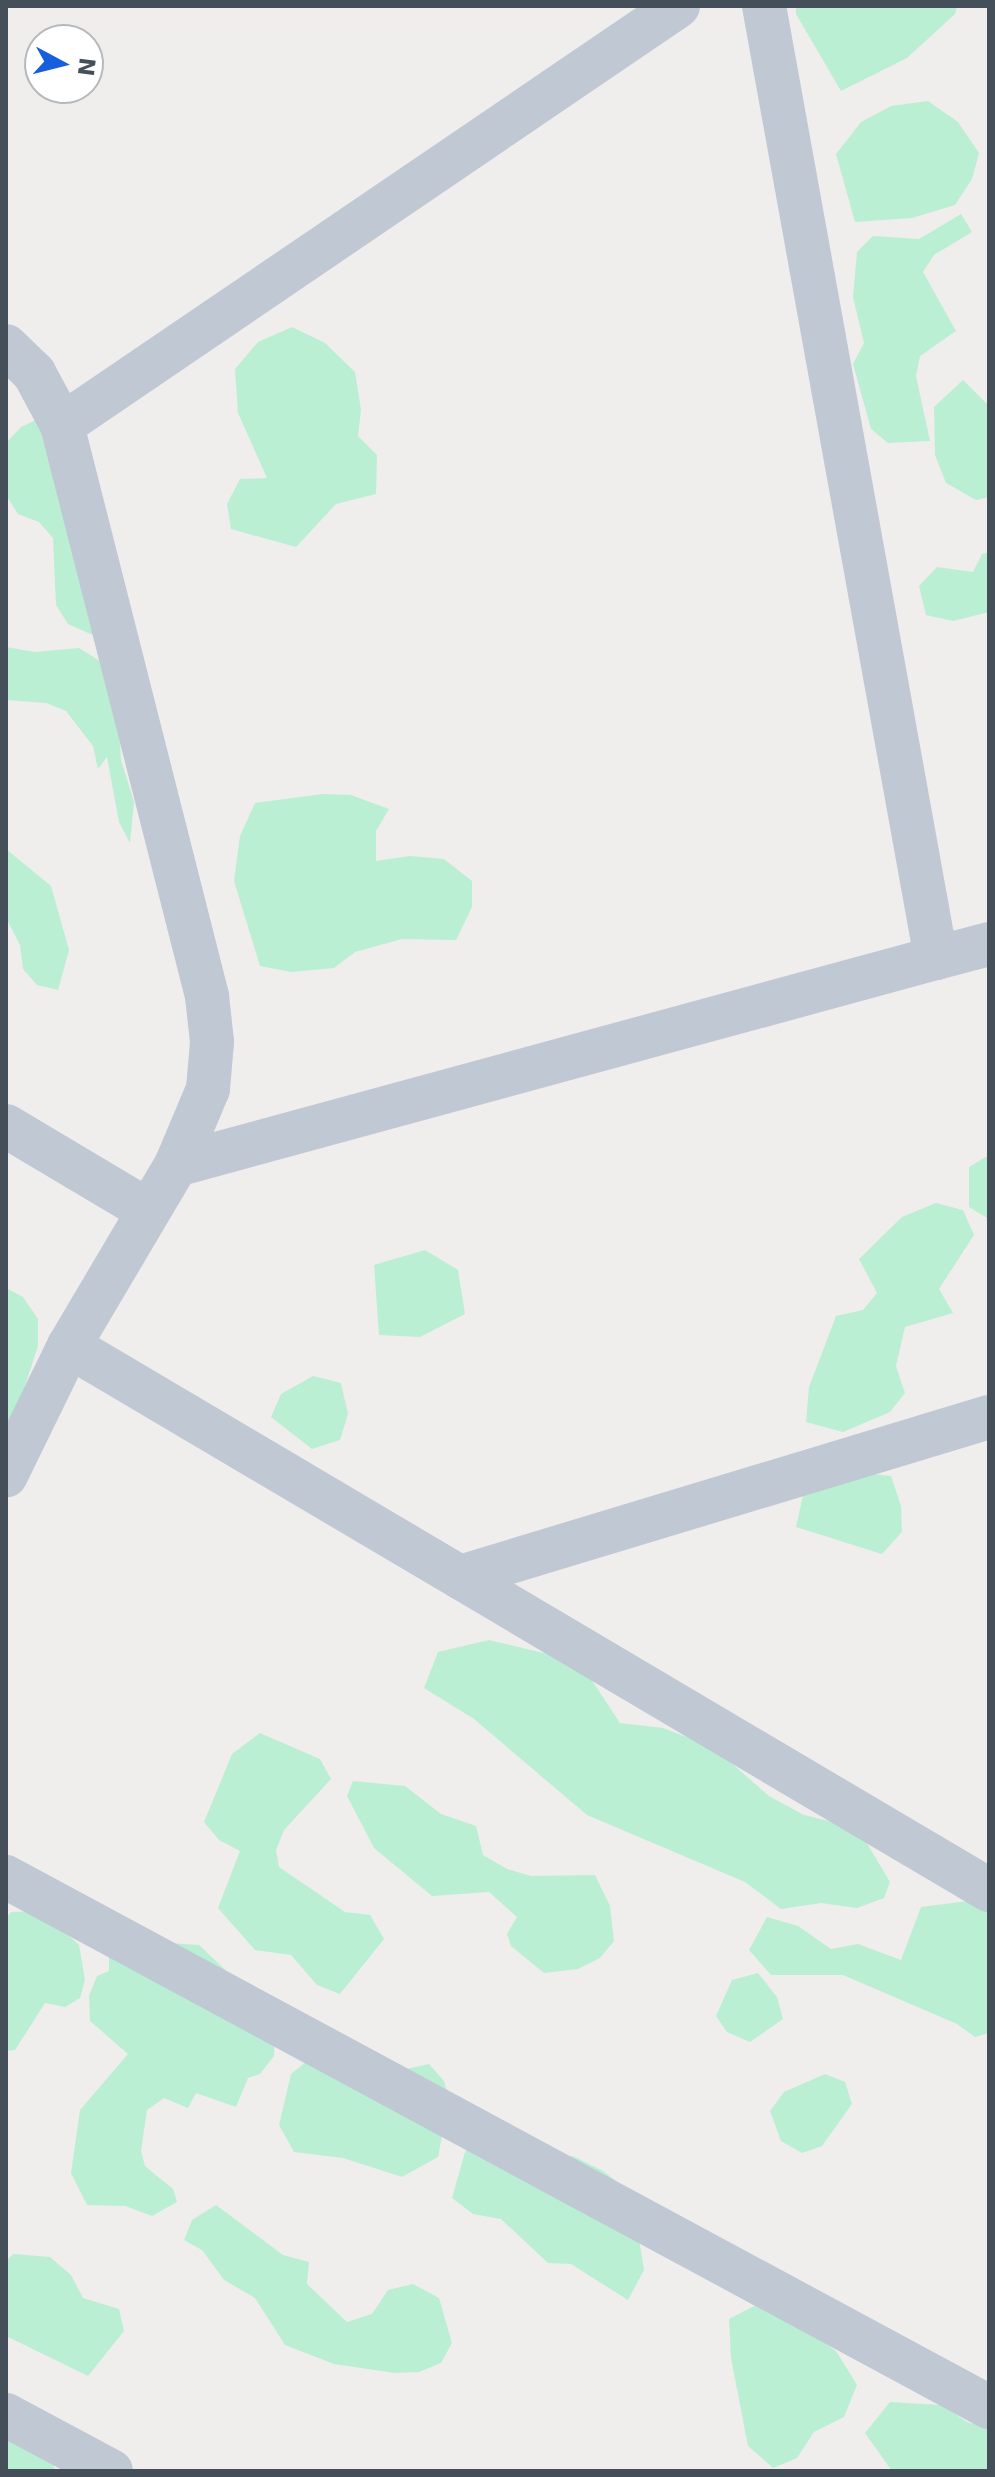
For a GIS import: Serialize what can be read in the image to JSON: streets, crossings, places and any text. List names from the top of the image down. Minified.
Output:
{"north":"right"}
